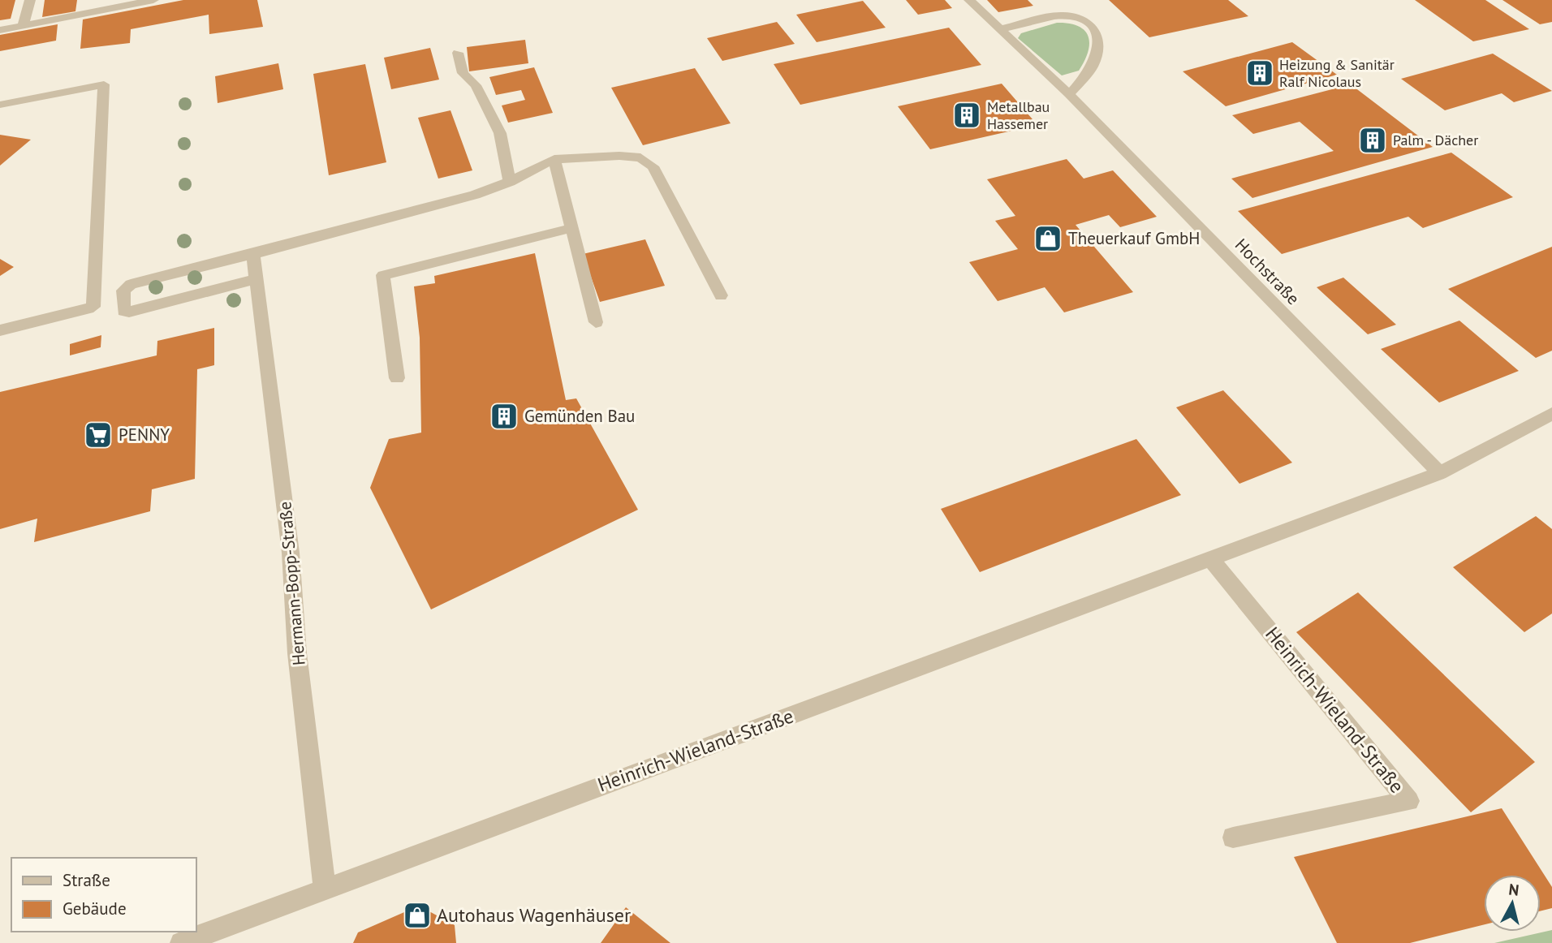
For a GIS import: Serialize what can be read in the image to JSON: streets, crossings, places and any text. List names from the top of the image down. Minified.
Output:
{"streets":{"street":["Hochstraße","Hermann-Bopp-Straße","Heinrich-Wieland-Straße"]},"crossings":[["Hochstraße","Heinrich-Wieland-Straße"],["Hermann-Bopp-Straße","Heinrich-Wieland-Straße"]],"places":{"building":["Heizung & Sanitär Ralf Nicolaus","Metallbau Hassemer","Palm - Dächer","Gemünden Bau"],"shop":["Theuerkauf GmbH","Autohaus Wagenhäuser"],"supermarket":["PENNY"]},"legend":["Straße","Gebäude"],"north":"top"}
